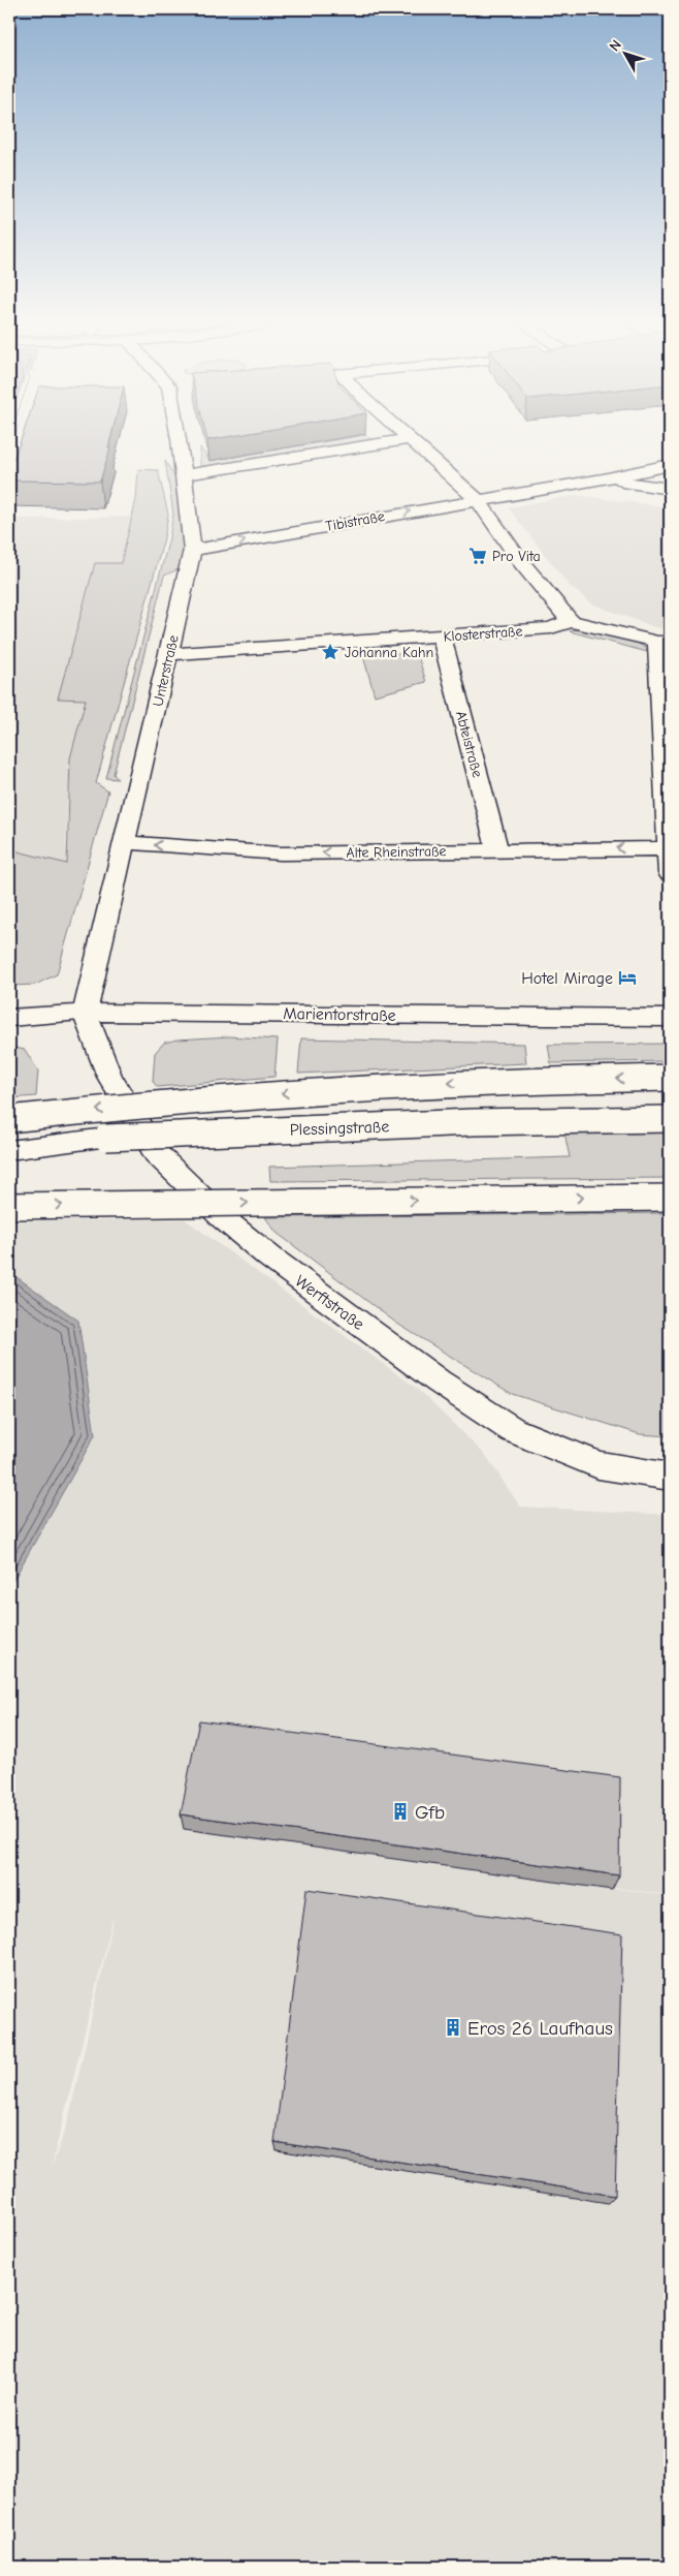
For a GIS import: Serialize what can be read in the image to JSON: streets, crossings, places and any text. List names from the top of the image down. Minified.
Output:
{"streets":{"main road":["Tibistraße","Klosterstraße","Unterstraße","Abteistraße","Alte Rheinstraße","Marientorstraße","Plessingstraße","Werftstraße"]},"crossings":[["Tibistraße","Unterstraße"],["Klosterstraße","Unterstraße"],["Klosterstraße","Abteistraße"],["Unterstraße","Alte Rheinstraße"],["Unterstraße","Marientorstraße"],["Unterstraße","Werftstraße"],["Abteistraße","Alte Rheinstraße"],["Marientorstraße","Werftstraße"]],"places":{"supermarket":["Pro Vita"],"place":["Johanna Kahn"],"hotel":["Hotel Mirage"],"building":["Gfb","Eros 26 Laufhaus"]},"north":"top left"}
